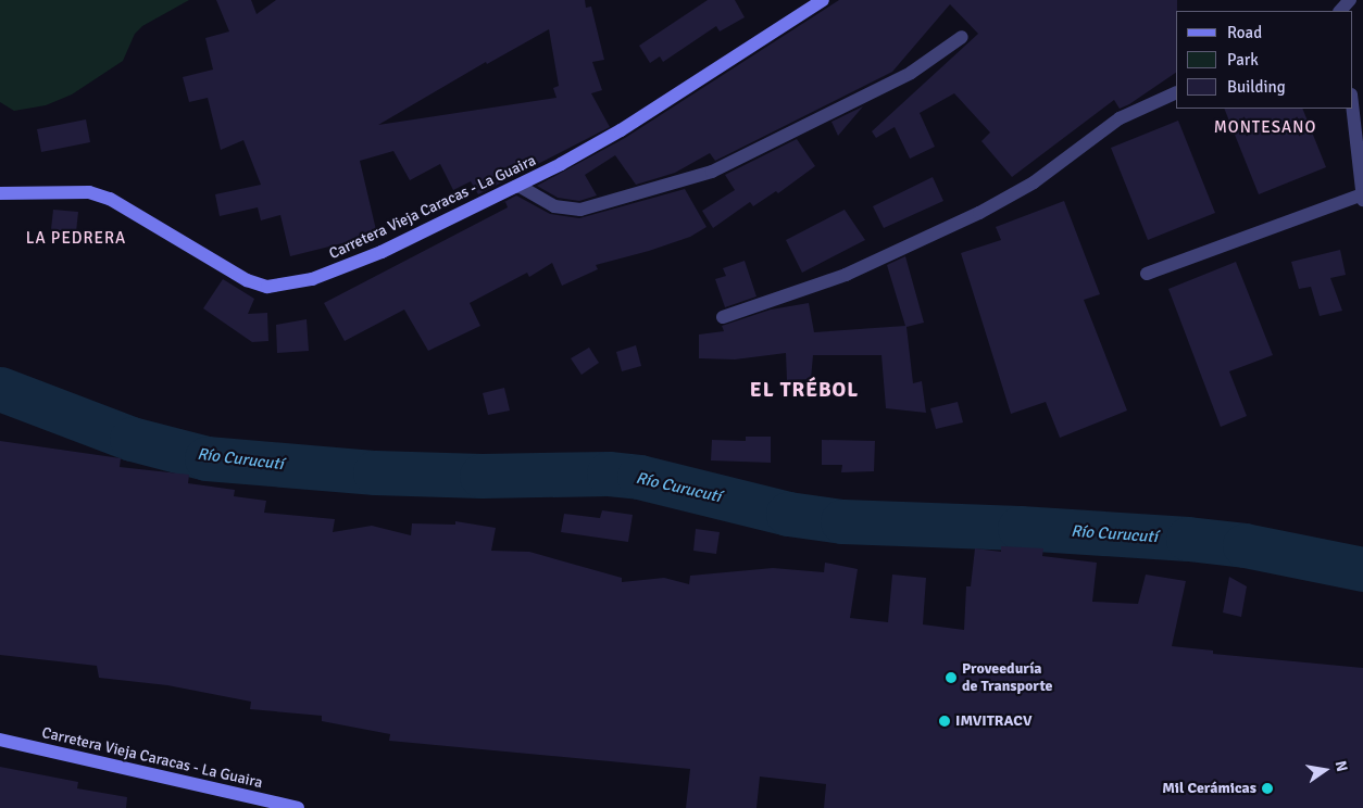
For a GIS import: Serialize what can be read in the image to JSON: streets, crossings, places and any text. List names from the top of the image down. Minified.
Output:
{"streets":{"main road":["Carretera Vieja Caracas - La Guaira"]},"districts":["MONTESANO","LA PEDRERA","EL TRÉBOL"],"water":["Río Curucutí"],"places":["Proveeduría de Transporte","IMVITRACV","Mil Cerámicas"],"legend":["Road","Park","Building"],"north":"right"}
